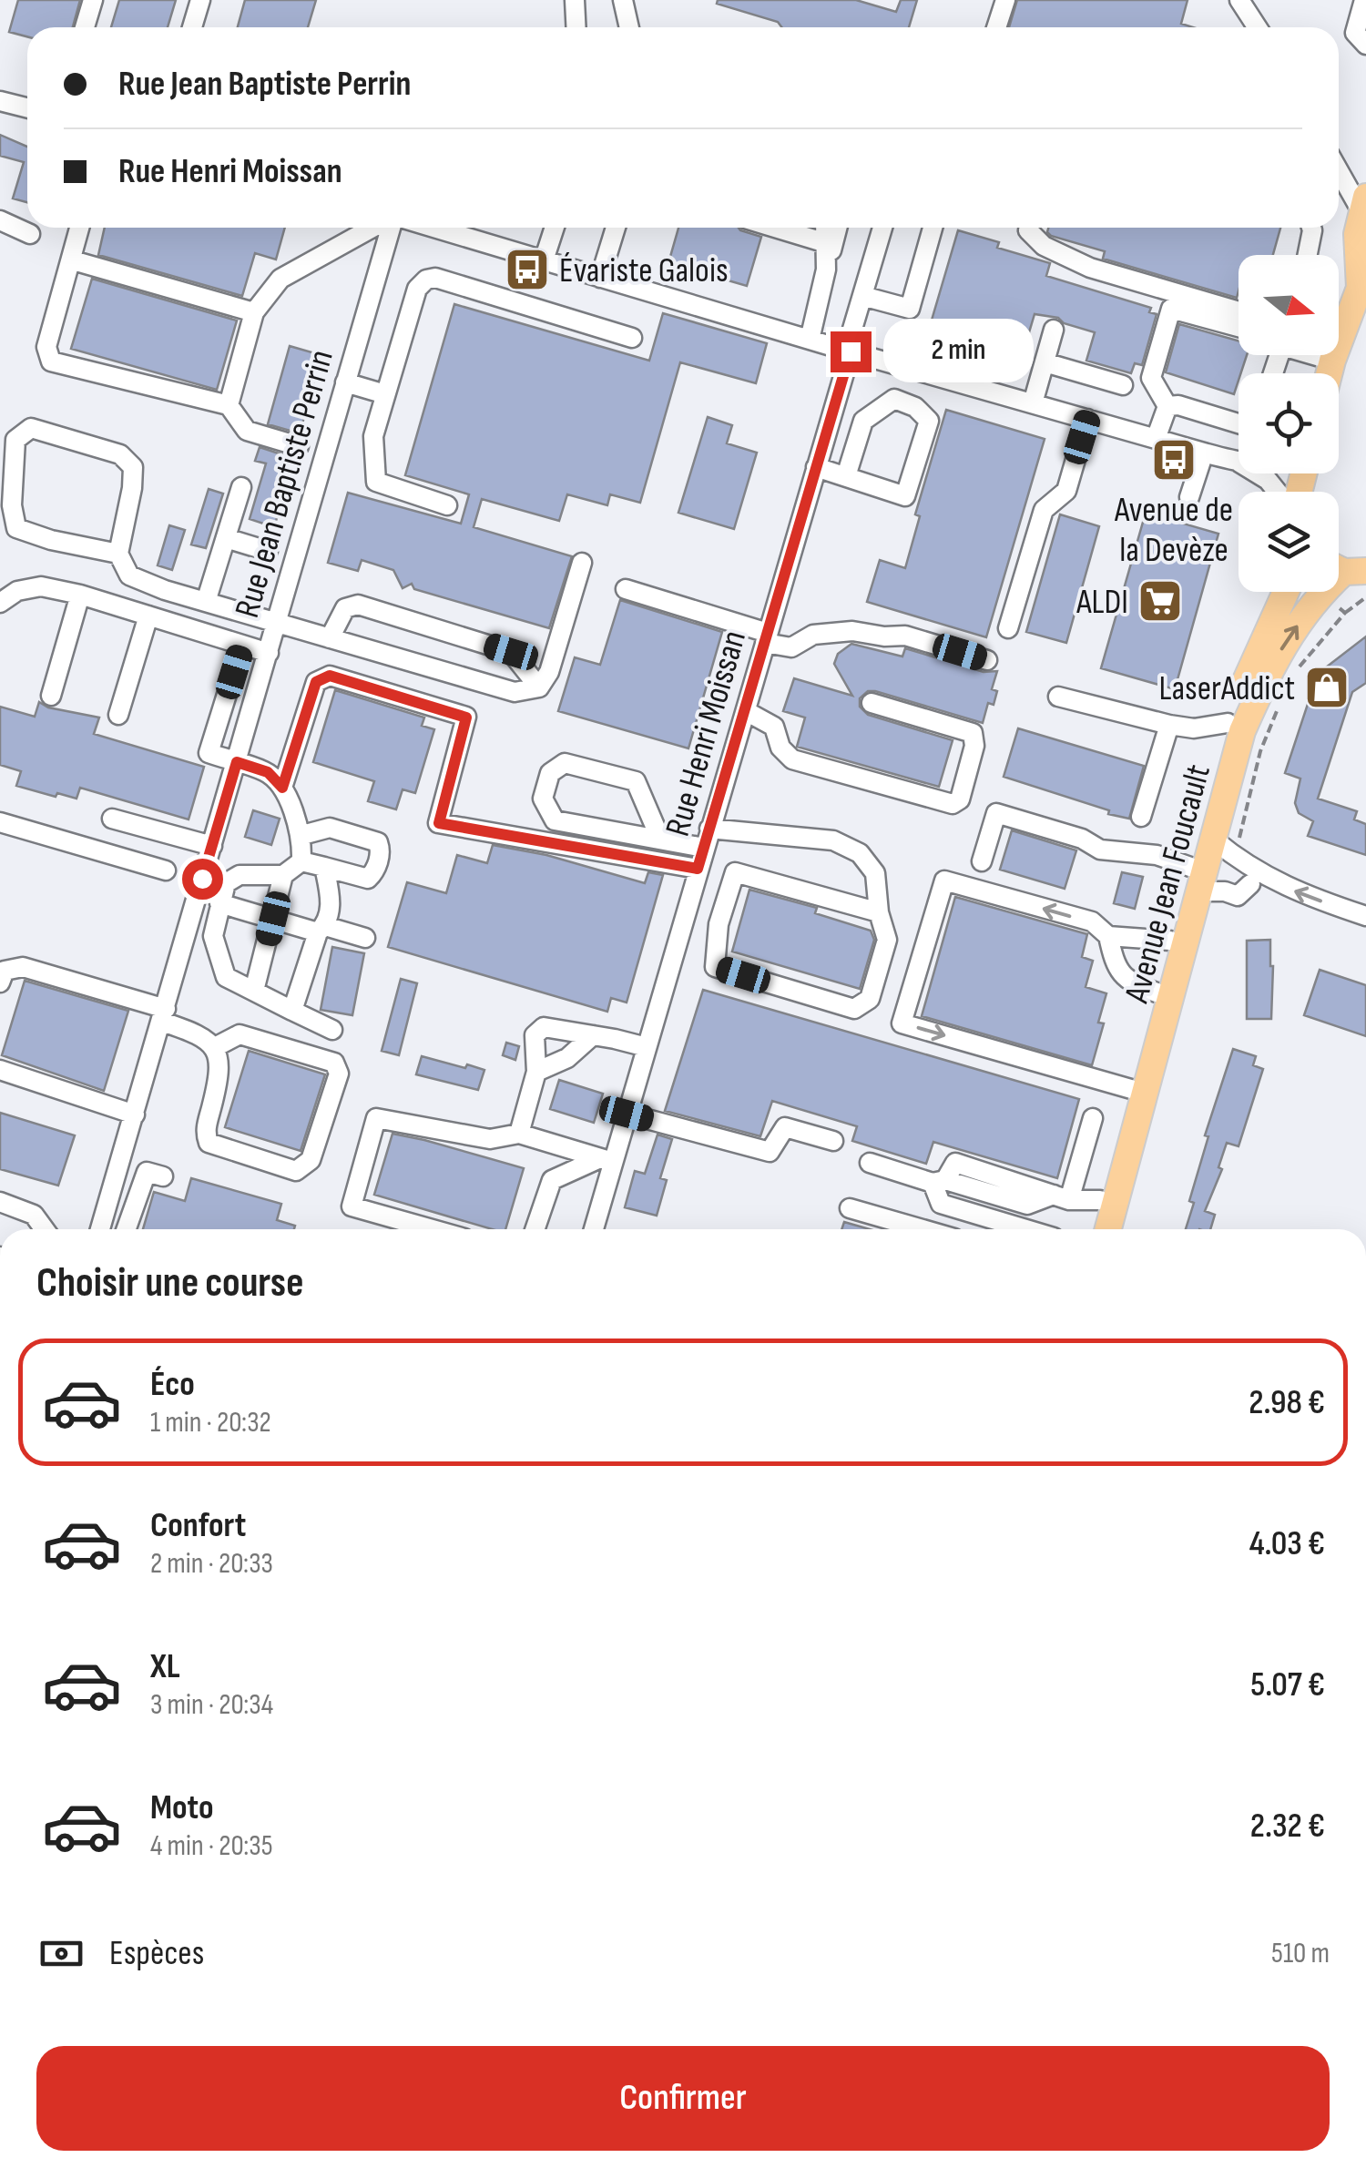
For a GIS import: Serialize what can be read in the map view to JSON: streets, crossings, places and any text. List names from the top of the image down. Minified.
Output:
{"streets":{"main road":["Avenue Jean Foucault"],"street":["Rue Jean Baptiste Perrin","Rue Henri Moissan"]},"places":{"bus stop":["Évariste Galois","Avenue de la Devèze"],"supermarket":["ALDI"],"shop":["LaserAddict"]},"north":"right","page":{"banner":["Rue Jean Baptiste Perrin","Rue Henri Moissan"],"bubble":"2 min","heading":"Choisir une course","list":[{"name":"Éco","note":"1 min · 20:32","value":"2.98 €"},{"name":"Confort","note":"2 min · 20:33","value":"4.03 €"},{"name":"XL","note":"3 min · 20:34","value":"5.07 €"},{"name":"Moto","note":"4 min · 20:35","value":"2.32 €"}],"pay":["Espèces","510 m"],"buttons":"Confirmer"}}
